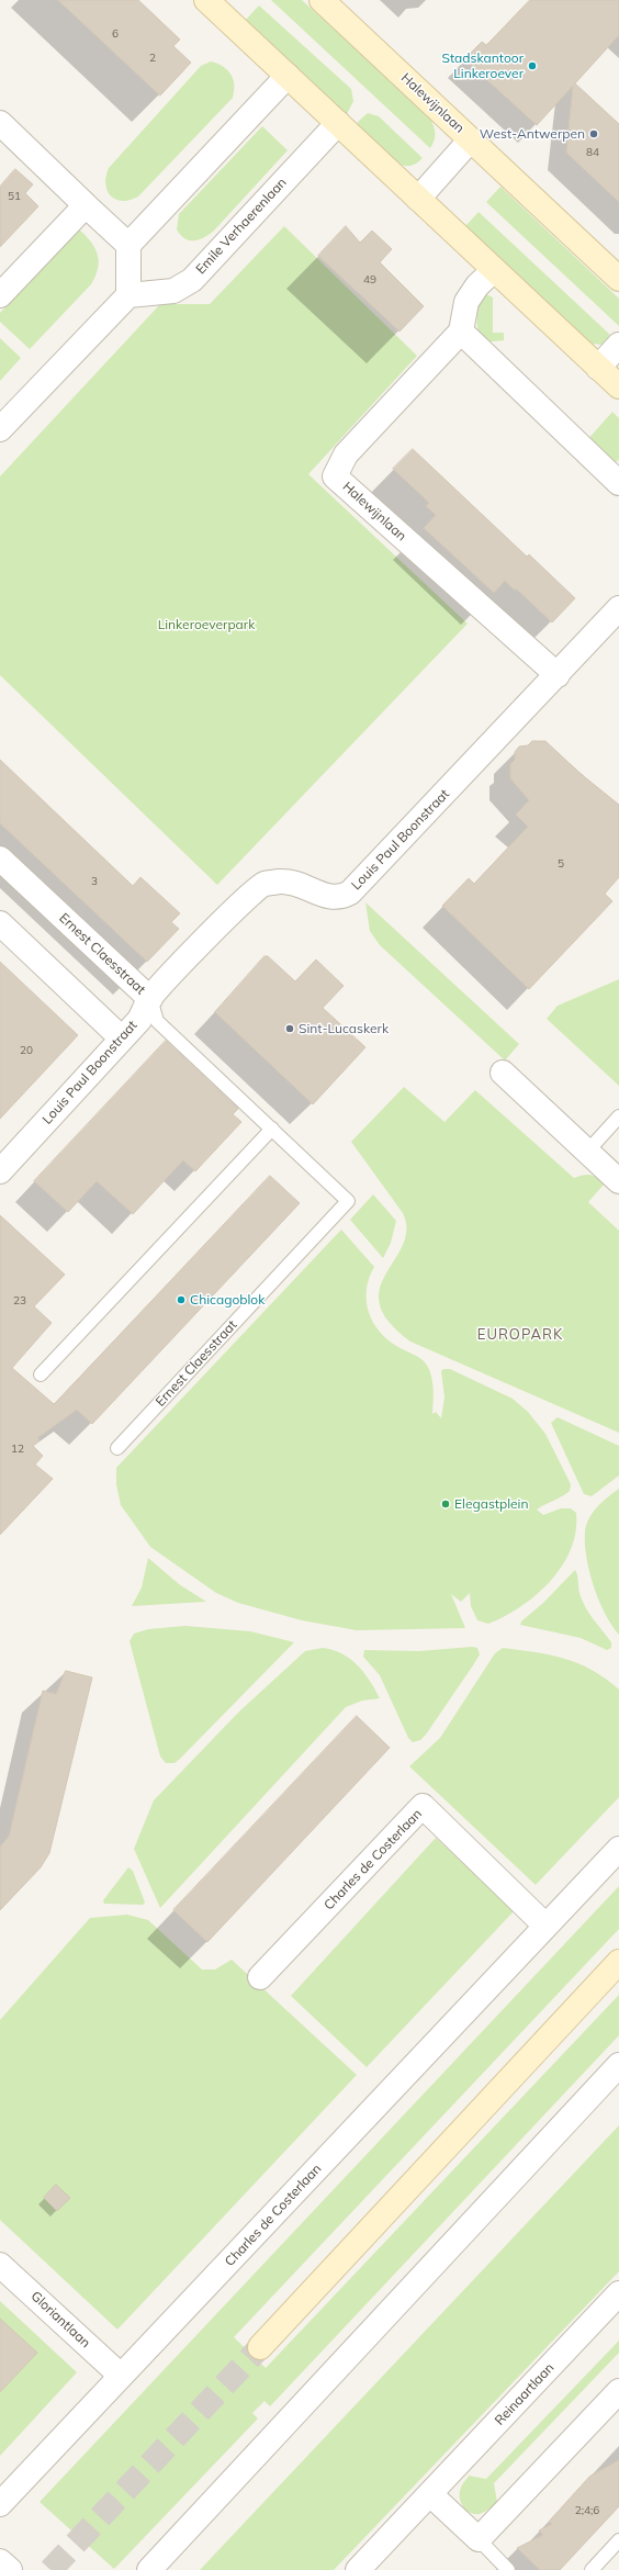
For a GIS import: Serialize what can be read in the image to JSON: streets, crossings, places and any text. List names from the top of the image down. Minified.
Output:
{"streets":{"main road":["Halewijnlaan"],"street":["Emile Verhaerenlaan","Louis Paul Boonstraat","Ernest Claesstraat","Charles de Costerlaan","Gloriantlaan","Reinaartlaan"]},"crossings":[["Halewijnlaan","Louis Paul Boonstraat"],["Louis Paul Boonstraat","Ernest Claesstraat"],["Charles de Costerlaan","Gloriantlaan"]],"districts":["EUROPARK"],"parks":["Linkeroeverpark"],"places":["Stadskantoor Linkeroever","West-Antwerpen","Sint-Lucaskerk","Chicagoblok","Elegastplein"],"house_numbers":["6","2","84","51","49","5","3","20","23","12","2;4;6"]}
